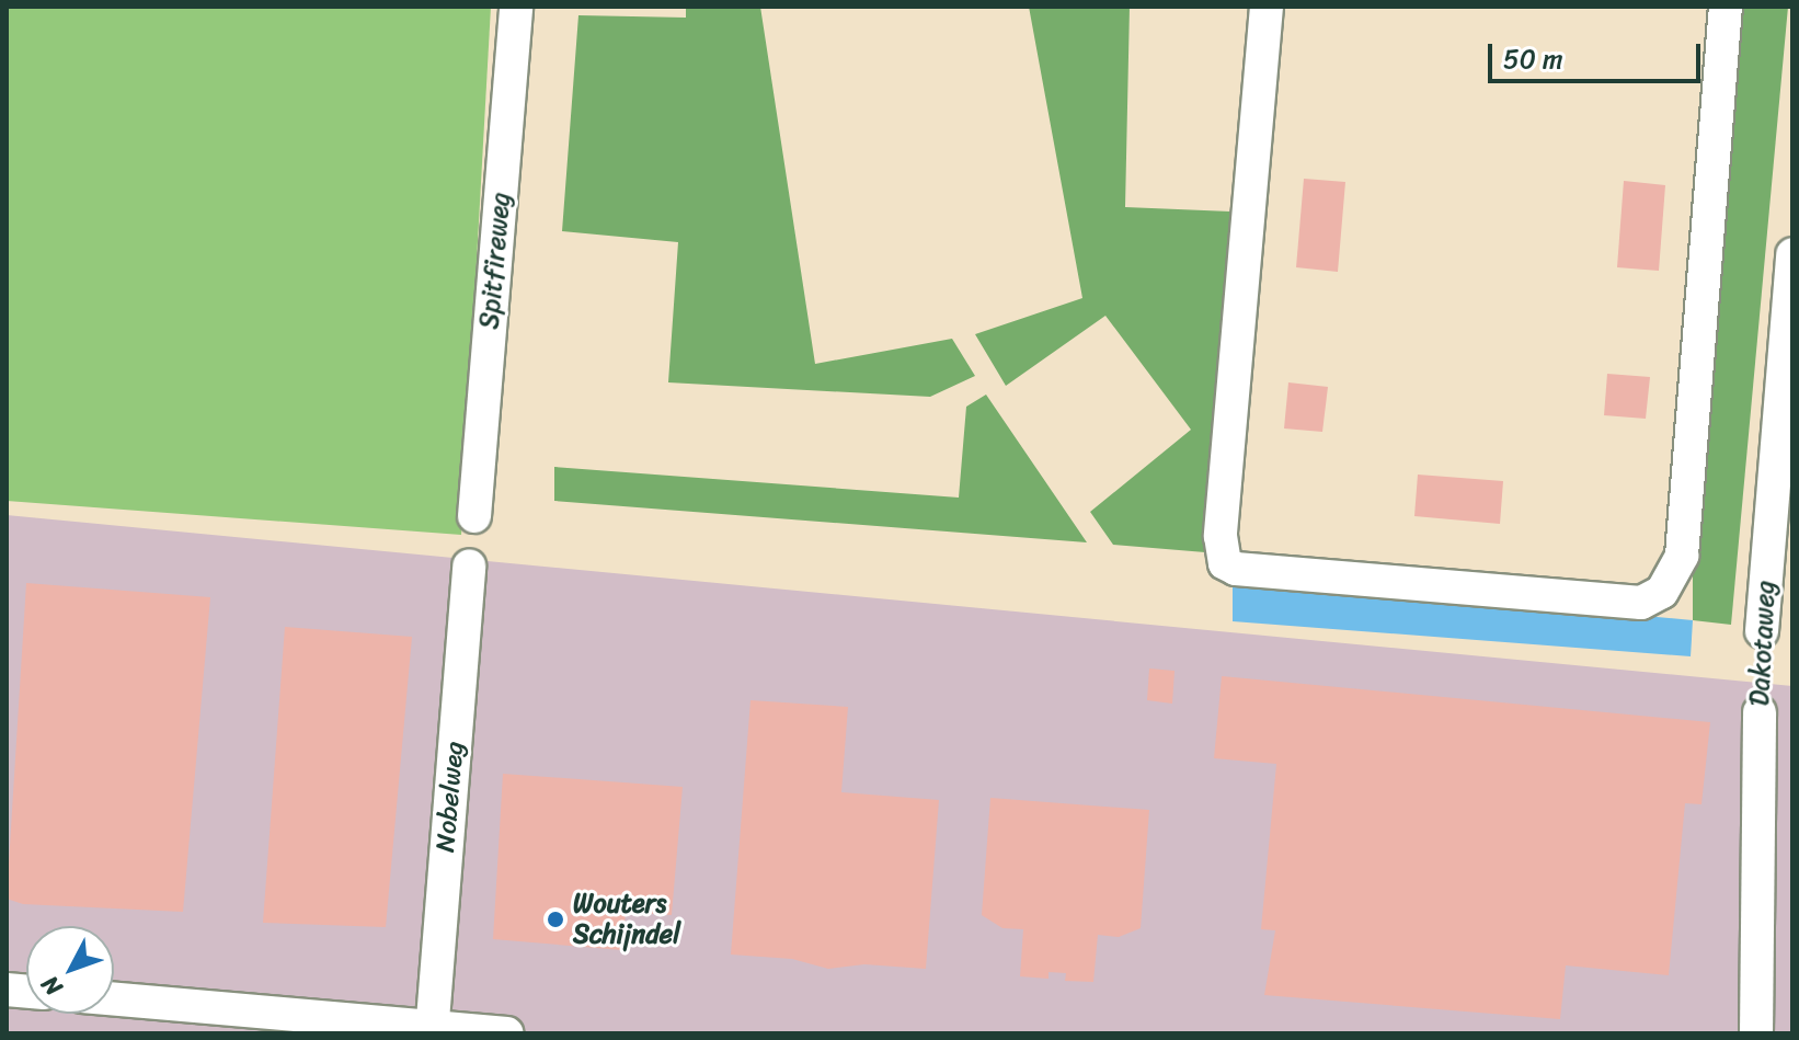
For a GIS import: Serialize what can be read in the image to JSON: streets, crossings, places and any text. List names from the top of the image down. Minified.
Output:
{"streets":{"street":["Spitfireweg","Dakotaweg","Nobelweg"]},"places":["Wouters Schijndel"],"scale_bar":"50 m","north":"bottom left"}
